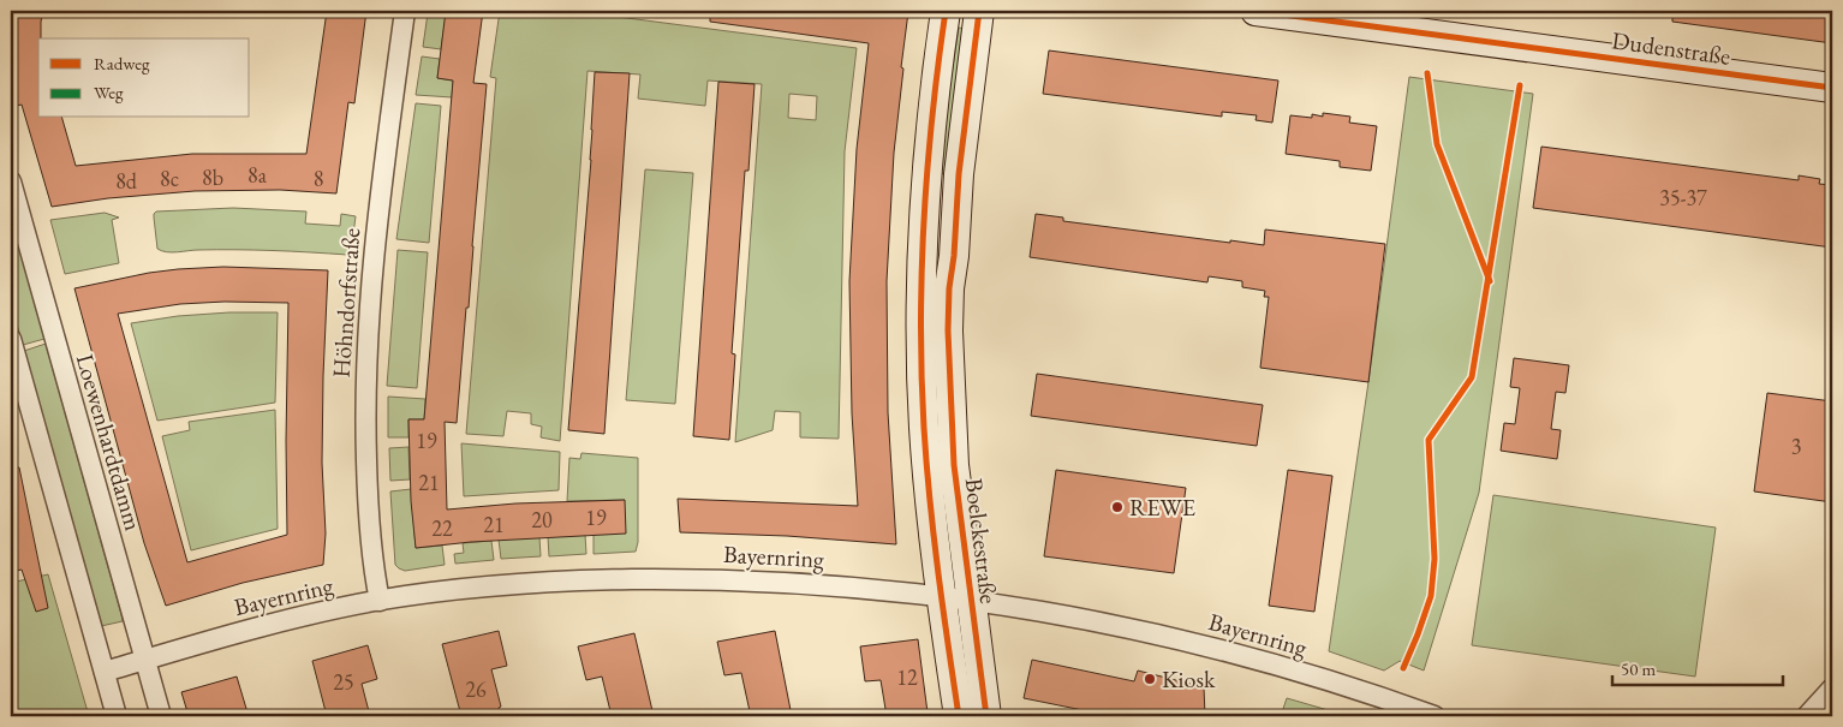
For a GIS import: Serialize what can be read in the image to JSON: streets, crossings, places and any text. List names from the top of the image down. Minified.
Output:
{"streets":{"main road":["Dudenstraße","Boelckestraße"],"street":["Höhndorfstraße","Loewenhardtdamm","Bayernring"]},"crossings":[["Höhndorfstraße","Bayernring"],["Loewenhardtdamm","Bayernring"],["Boelckestraße","Bayernring"]],"places":["REWE","Kiosk"],"house_numbers":["8a","8b","8c","8","8d","35-37","19","3","21","19","20","21","22","12","25","26"],"legend":["Radweg","Weg"],"scale_bar":"50 m"}
